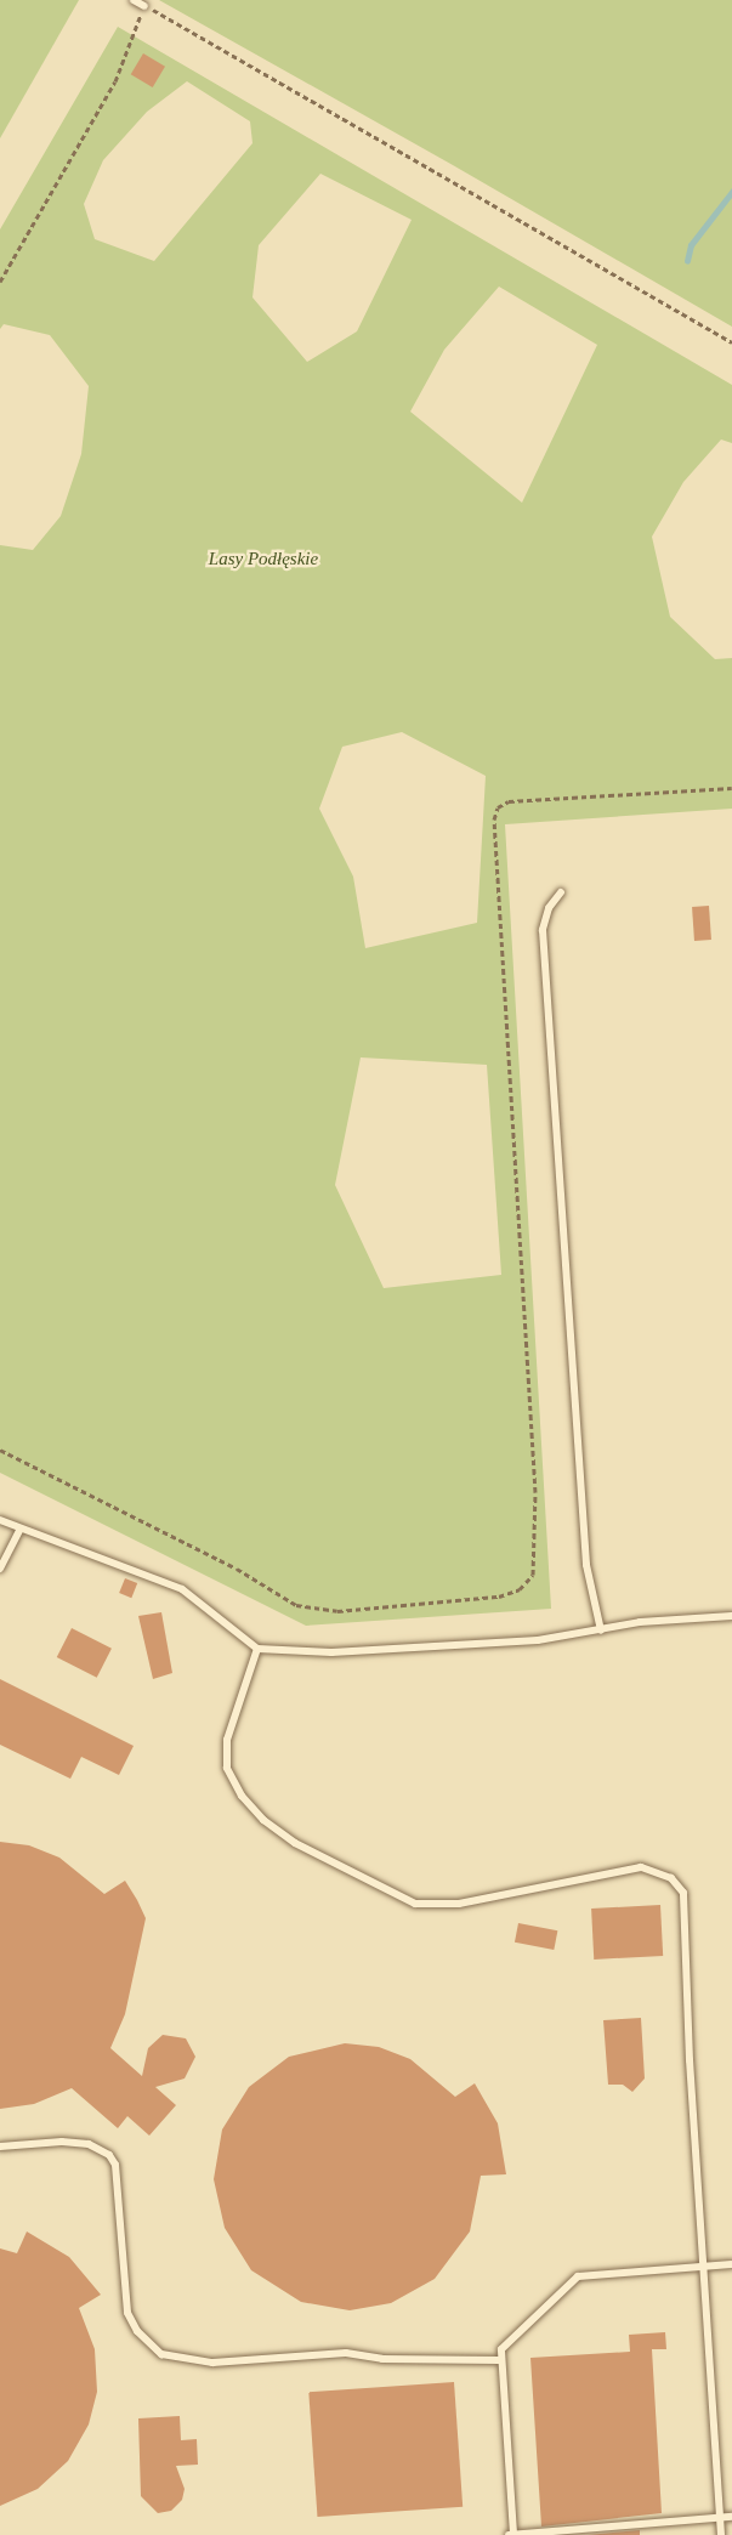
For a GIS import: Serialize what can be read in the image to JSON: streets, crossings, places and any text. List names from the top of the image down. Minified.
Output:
{"parks":["Lasy Podłęskie"]}
